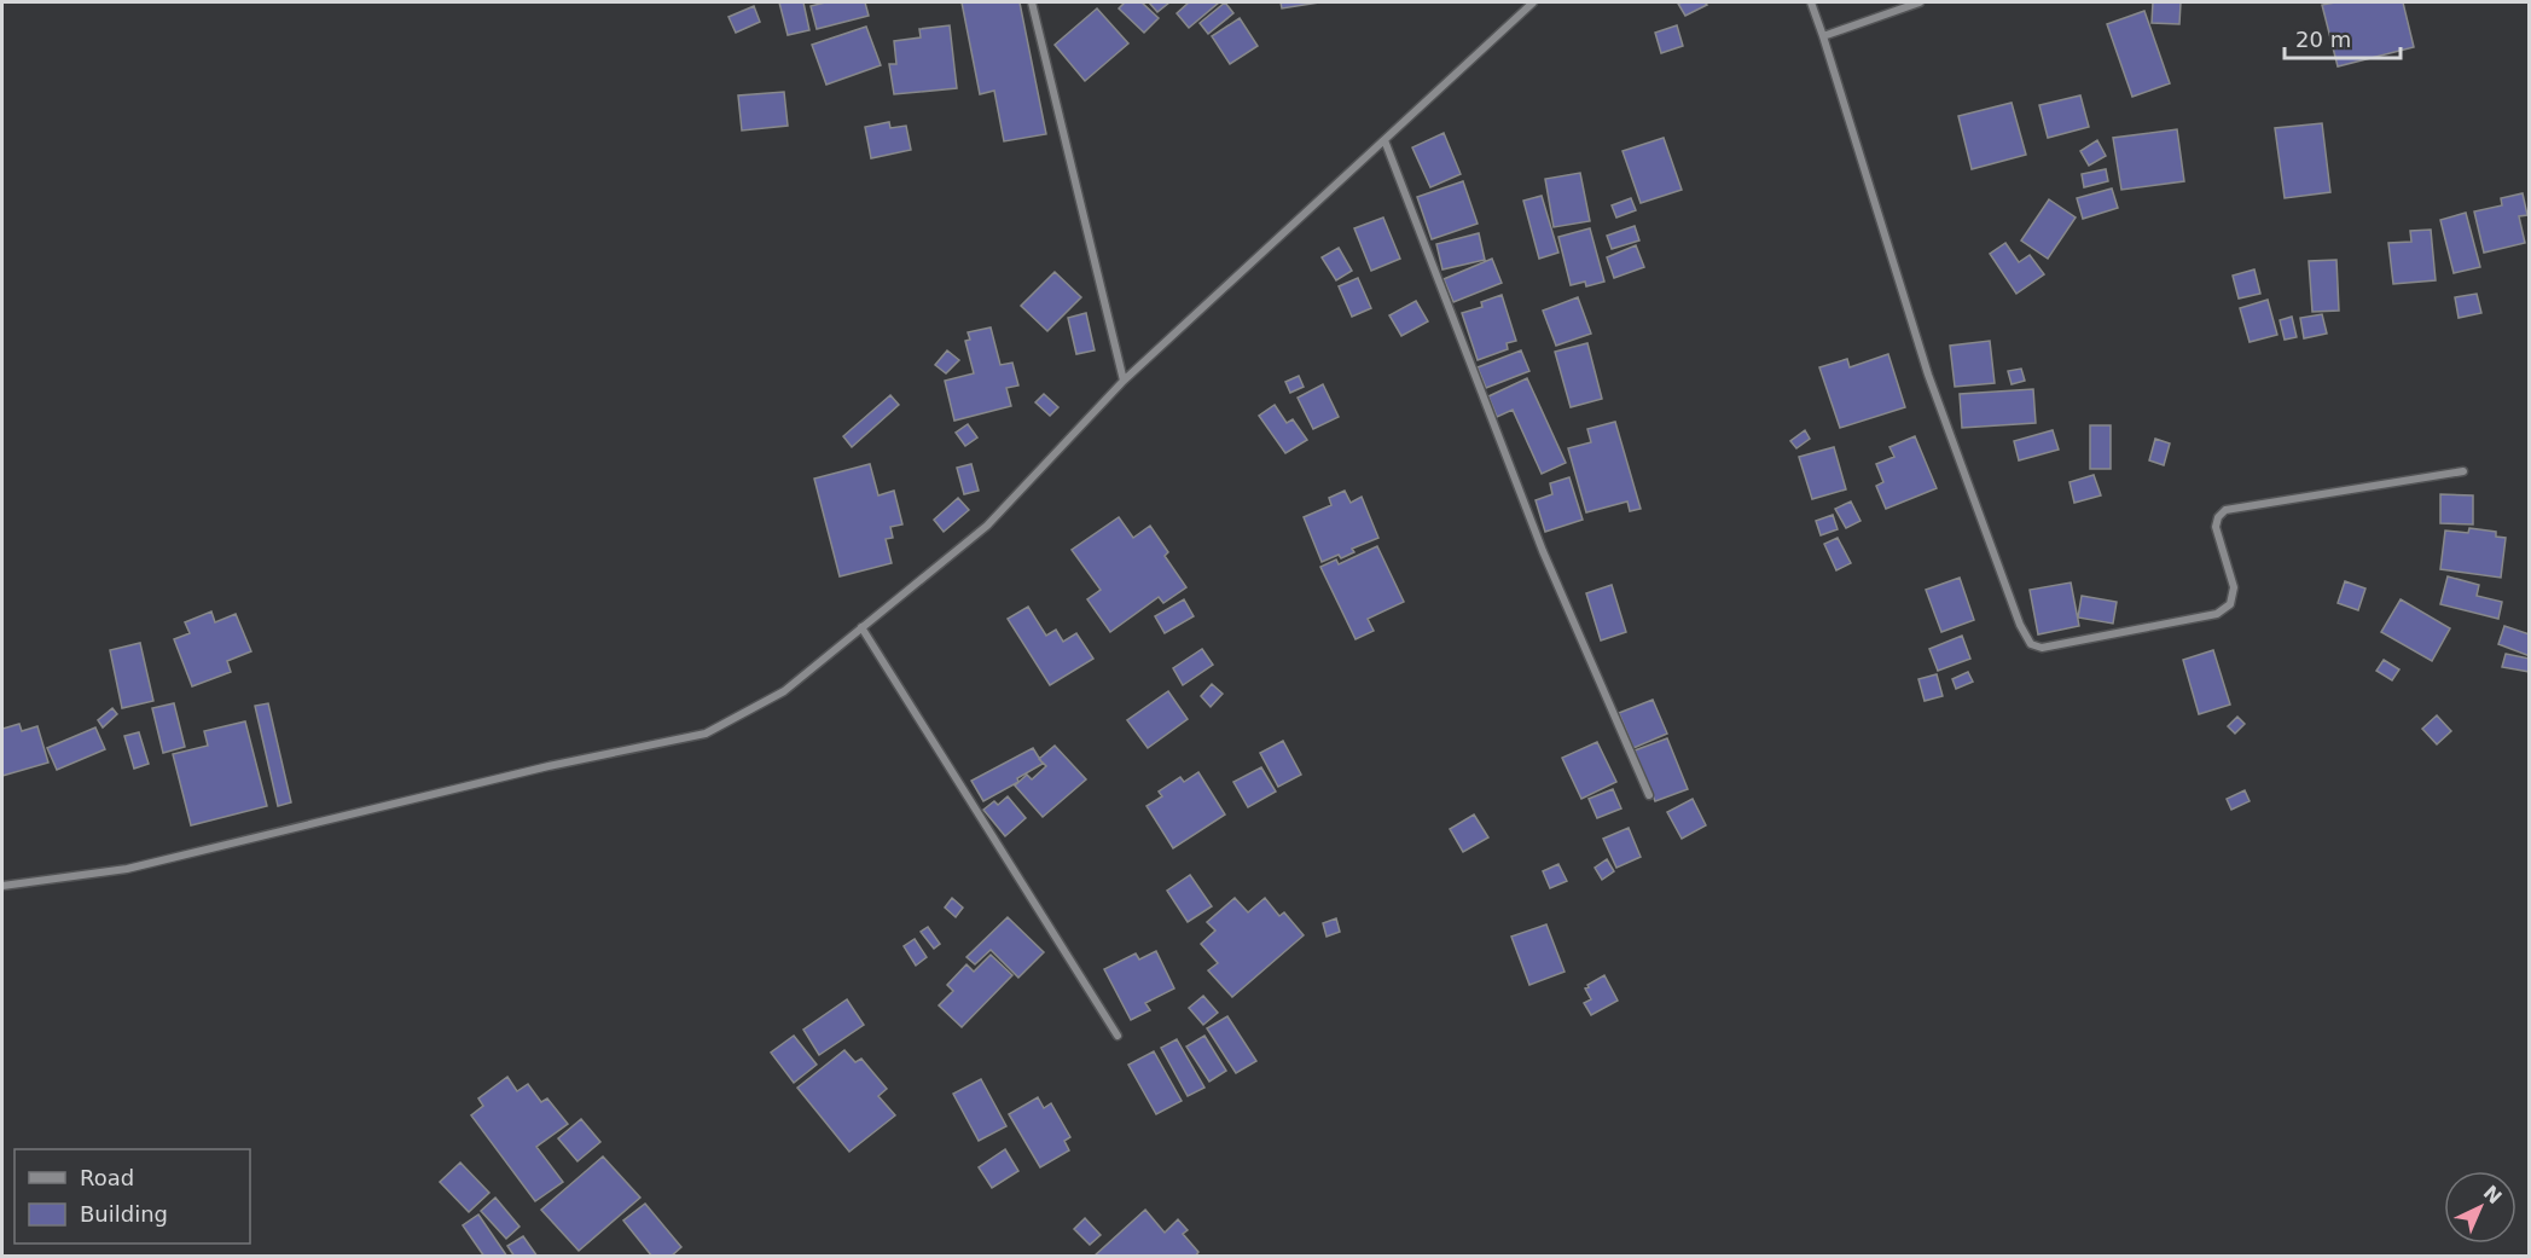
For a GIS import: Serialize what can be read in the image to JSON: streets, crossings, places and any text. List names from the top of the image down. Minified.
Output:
{"legend":["Road","Building"],"scale_bar":"20 m","north":"top right"}
